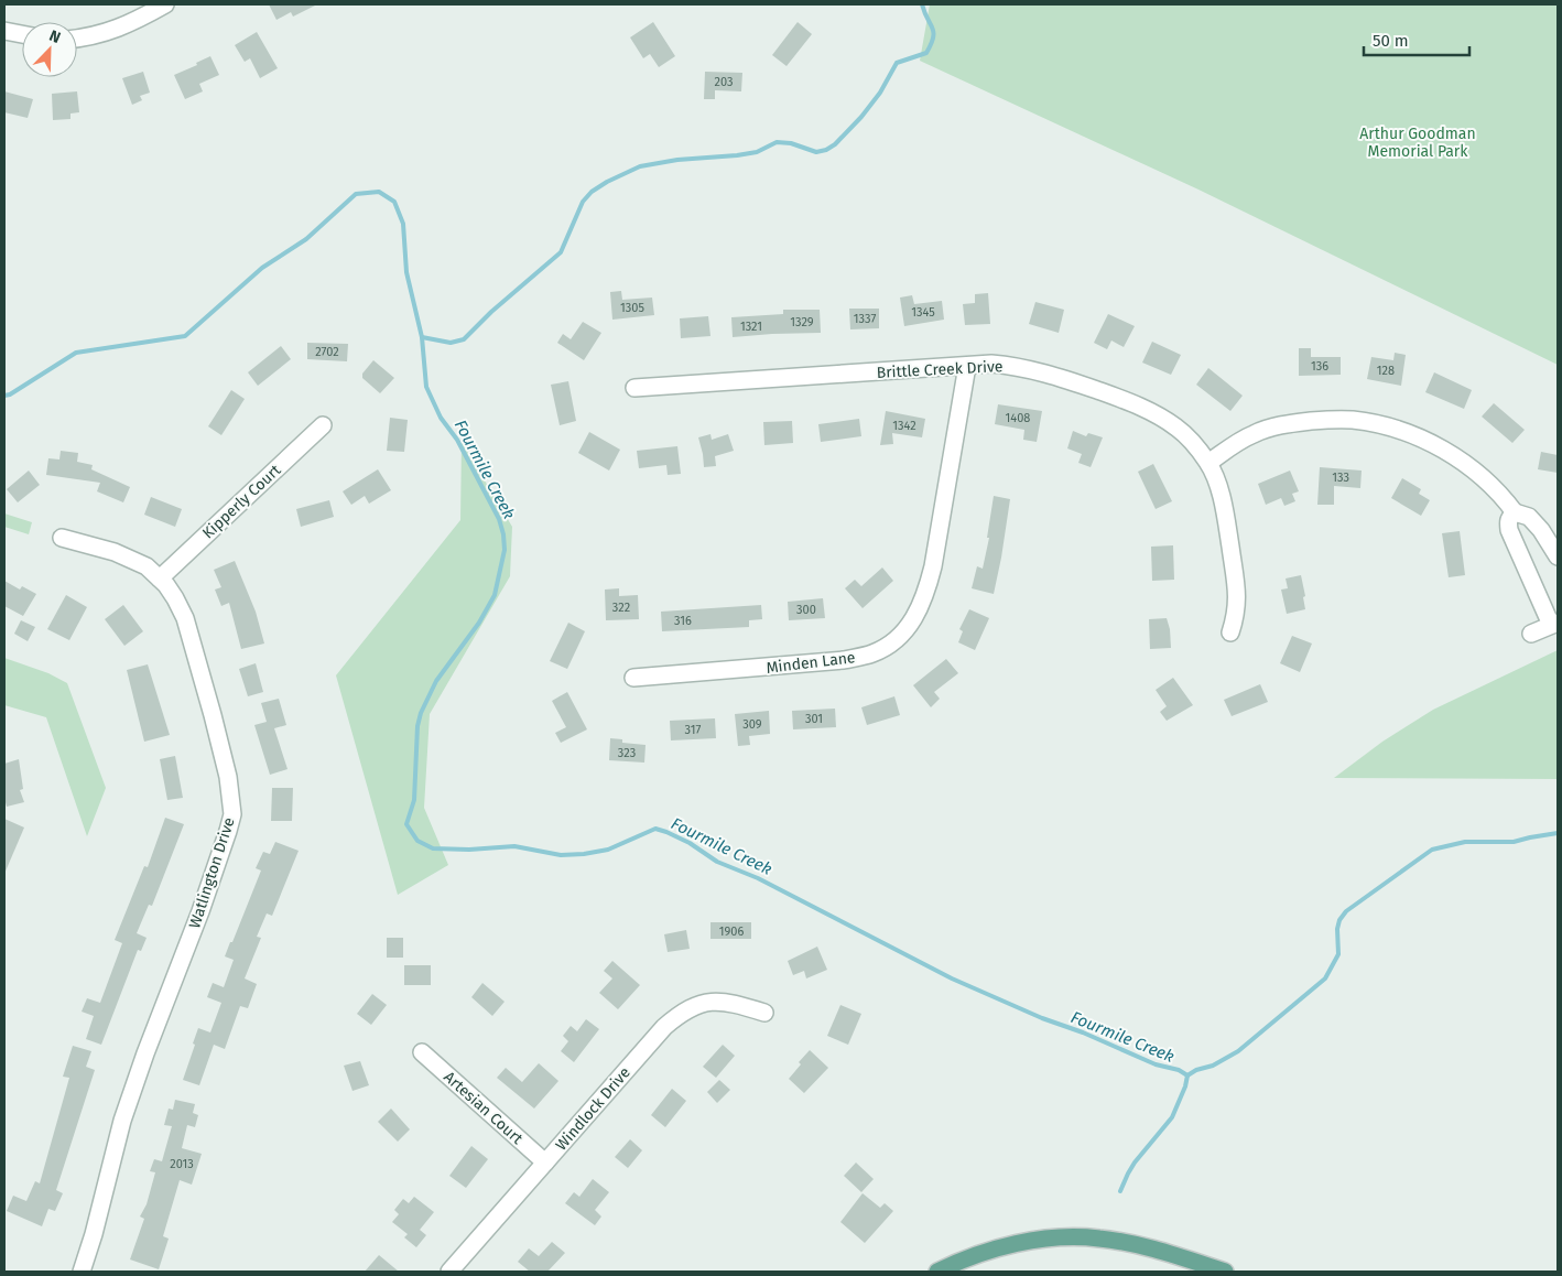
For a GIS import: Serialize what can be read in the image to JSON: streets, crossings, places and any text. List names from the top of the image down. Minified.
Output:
{"streets":{"street":["Brittle Creek Drive","Kipperly Court","Minden Lane","Watlington Drive","Artesian Court","Windlock Drive"]},"crossings":[["Brittle Creek Drive","Minden Lane"],["Kipperly Court","Watlington Drive"],["Artesian Court","Windlock Drive"]],"water":["Fourmile Creek"],"parks":["Arthur Goodman Memorial Park"],"house_numbers":["203","1305","1345","1337","1329","1321","2702","136","128","1408","1342","133","322","300","316","301","309","317","323","1906","2013"],"scale_bar":"50 m","north":"top right"}
